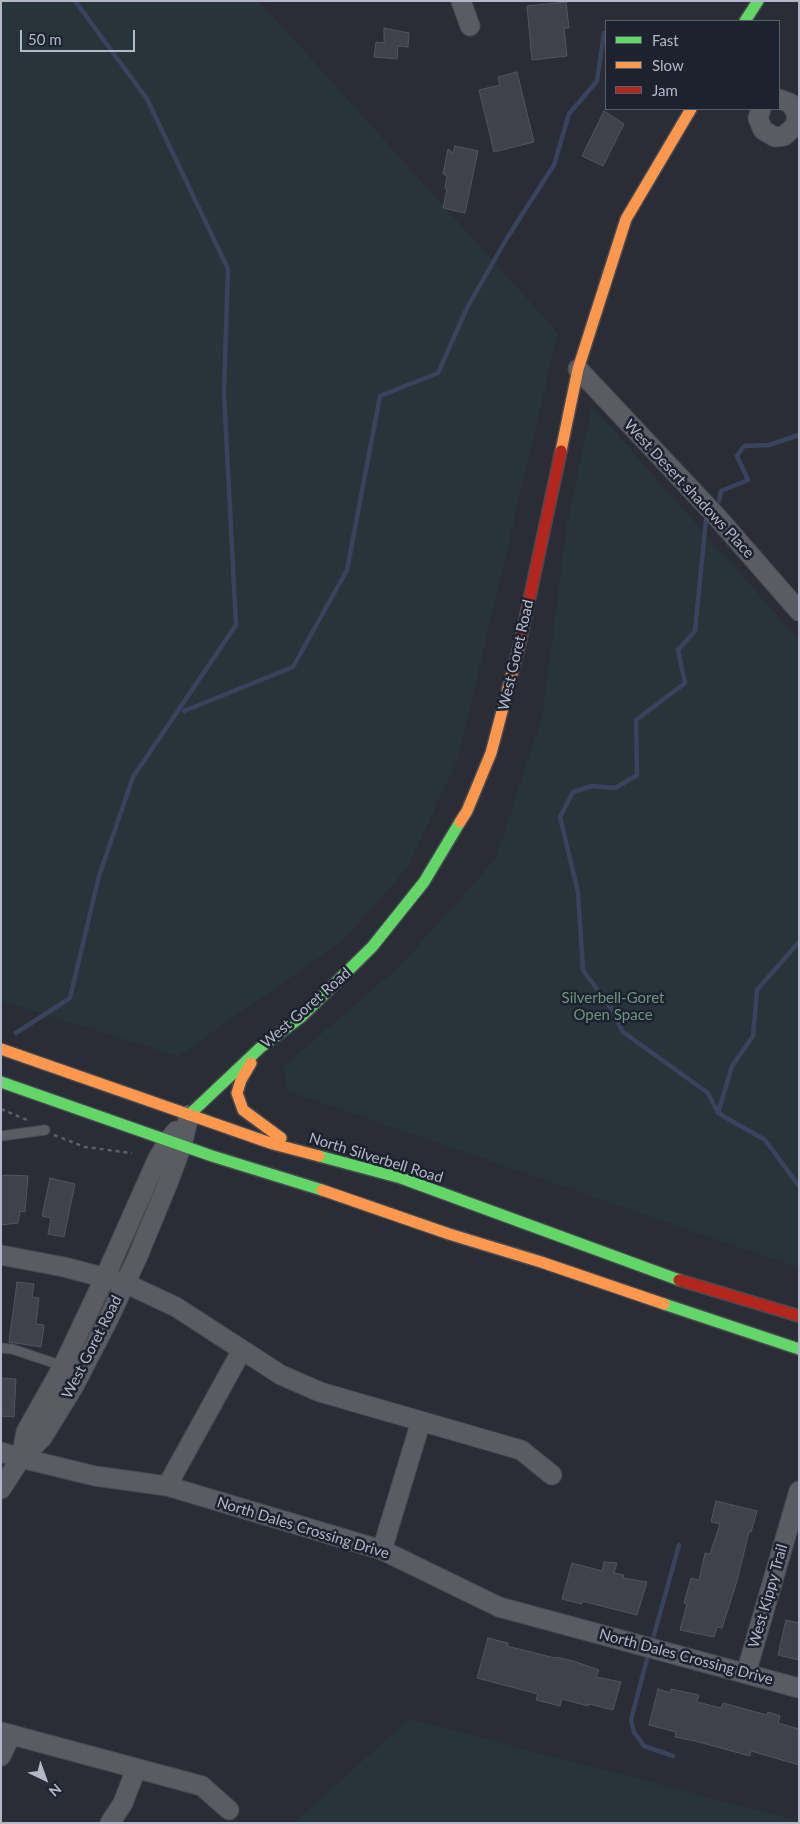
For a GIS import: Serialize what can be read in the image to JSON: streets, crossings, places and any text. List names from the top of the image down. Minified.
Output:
{"streets":{"main road":["West Goret Road","North Silverbell Road"],"street":["West Desert shadows Place","North Dales Crossing Drive","West Kippy Trail"]},"crossings":[["West Desert shadows Place","West Goret Road"],["West Goret Road","North Silverbell Road"],["West Goret Road","North Dales Crossing Drive"],["North Dales Crossing Drive","West Kippy Trail"]],"parks":["Silverbell-Goret Open Space"],"legend":["Fast","Slow","Jam"],"scale_bar":"50 m","north":"bottom right"}
